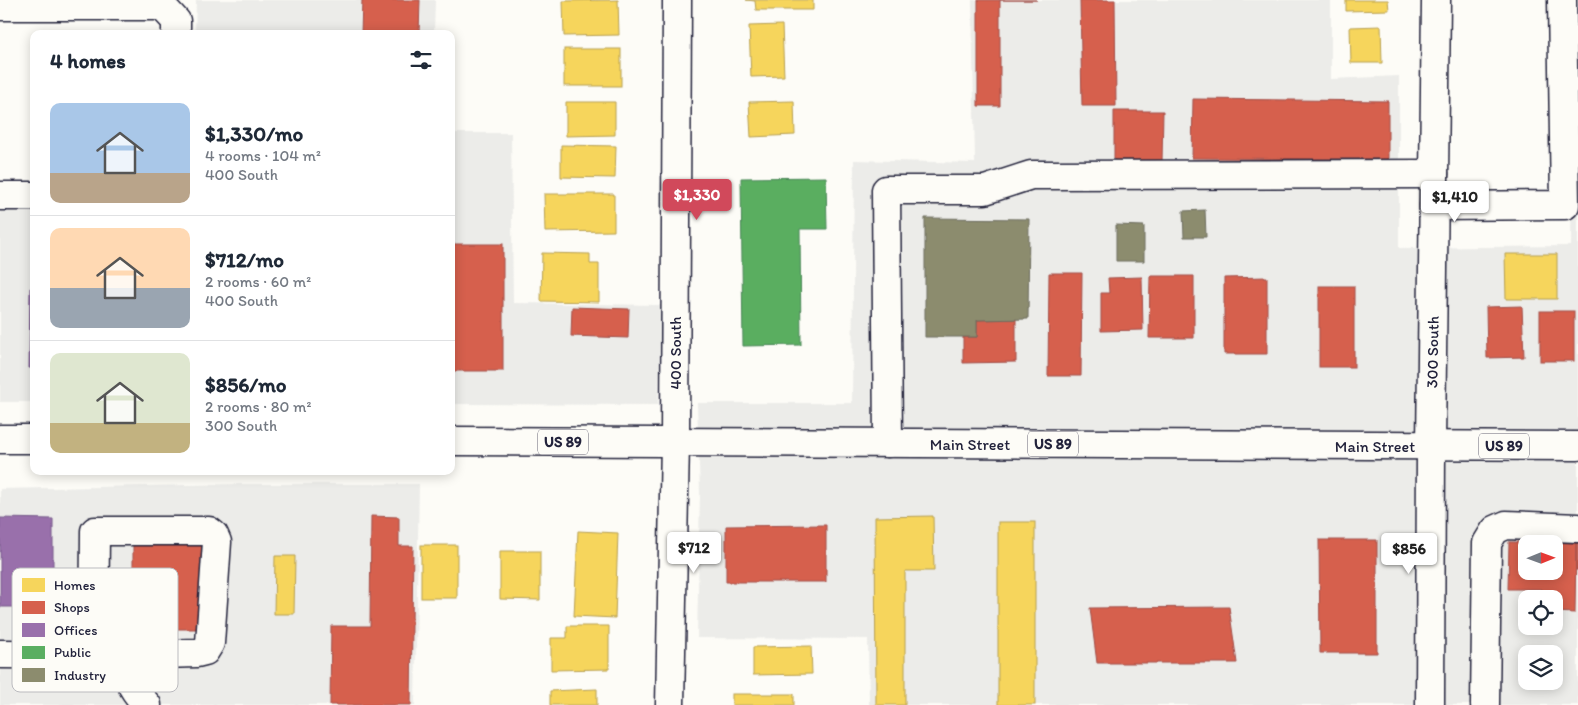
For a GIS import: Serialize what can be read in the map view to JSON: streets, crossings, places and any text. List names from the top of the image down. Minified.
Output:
{"streets":{"main road":["300 South","400 South","US 89","Main Street"]},"crossings":[["300 South","Main Street"],["400 South","Main Street"]],"legend":["Homes","Shops","Offices","Public","Industry"],"north":"right","page":{"heading":"4 homes","list":[{"name":"$1,330/mo","note":"4 rooms · 104 m² · 400 South"},{"name":"$712/mo","note":"2 rooms · 60 m² · 400 South"},{"name":"$856/mo","note":"2 rooms · 80 m² · 300 South"}],"price":["$1,330","$1,410","$712","$856"]}}
